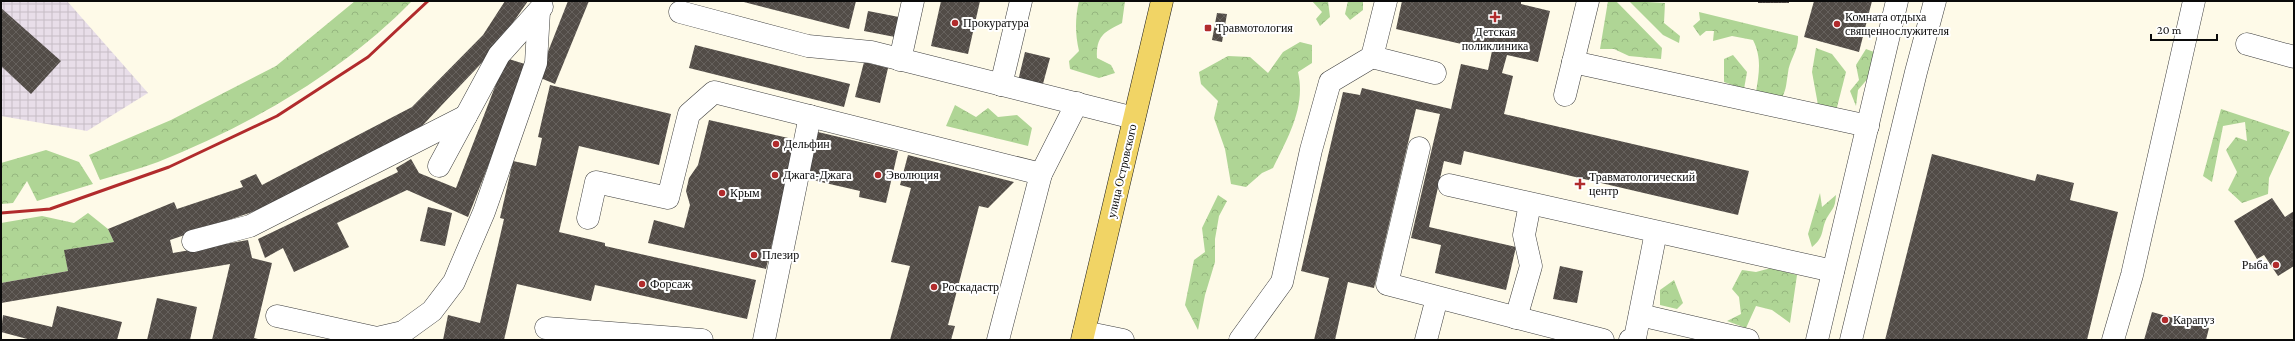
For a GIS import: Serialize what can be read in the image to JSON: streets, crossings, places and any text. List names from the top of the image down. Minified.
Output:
{"streets":{"main road":["улица Островского"]},"places":{"health":["Детская поликлиника","Травматологический центр"],"other":["Прокуратура","Комната отдыха священнослужителя","Дельфин","Джага-Джага","Эволюция","Крым","Плезир","Рыба","Форсаж","Роскадастр","Карапуз"],"transit":["Травмотология"]},"scale_bar":"20 m"}
